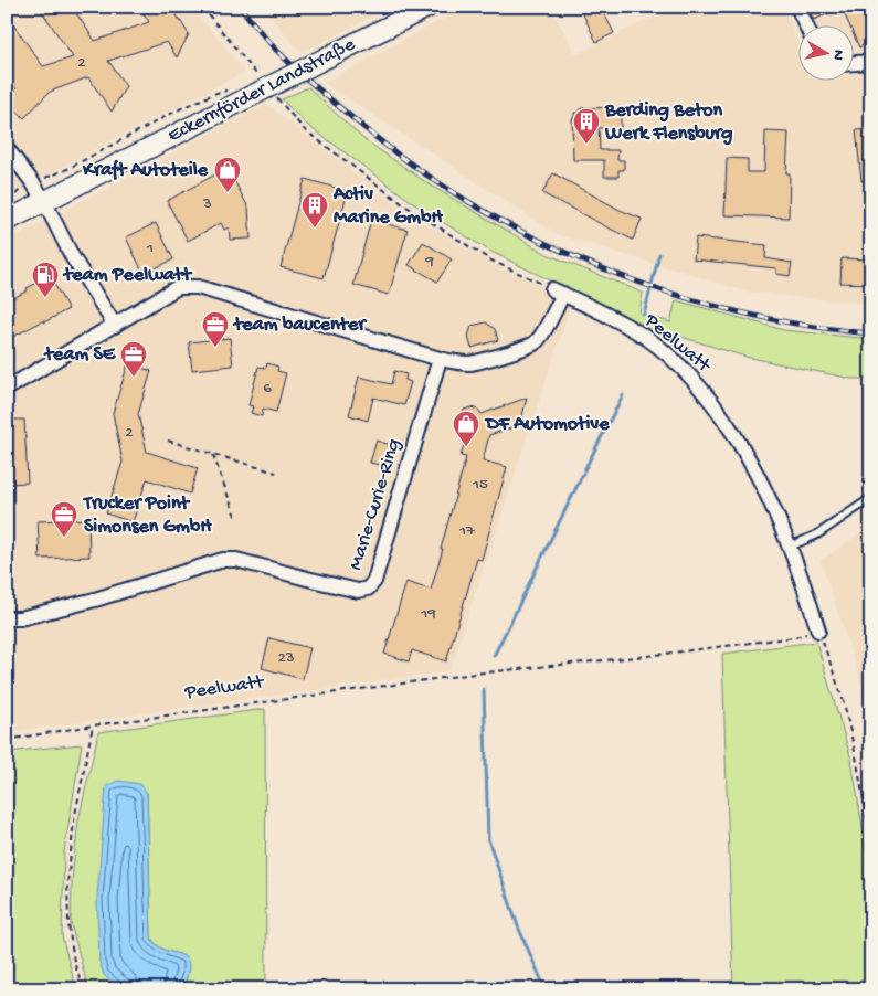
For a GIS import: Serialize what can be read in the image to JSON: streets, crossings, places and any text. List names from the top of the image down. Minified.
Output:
{"streets":{"street":["Eckernförder Landstraße","Peelwatt","Marie-Curie-Ring"]},"places":{"building":["Berding Beton Werk Flensburg","Activ Marine GmbH"],"shop":["Kraft Autoteile","DF Automotive"],"fuel station":["team Peelwatt"],"office":["team baucenter","team SE","Trucker Point Simonsen GmbH"]},"house_numbers":["2","3","1","9","6","2","15","17","19","23"],"north":"right"}
